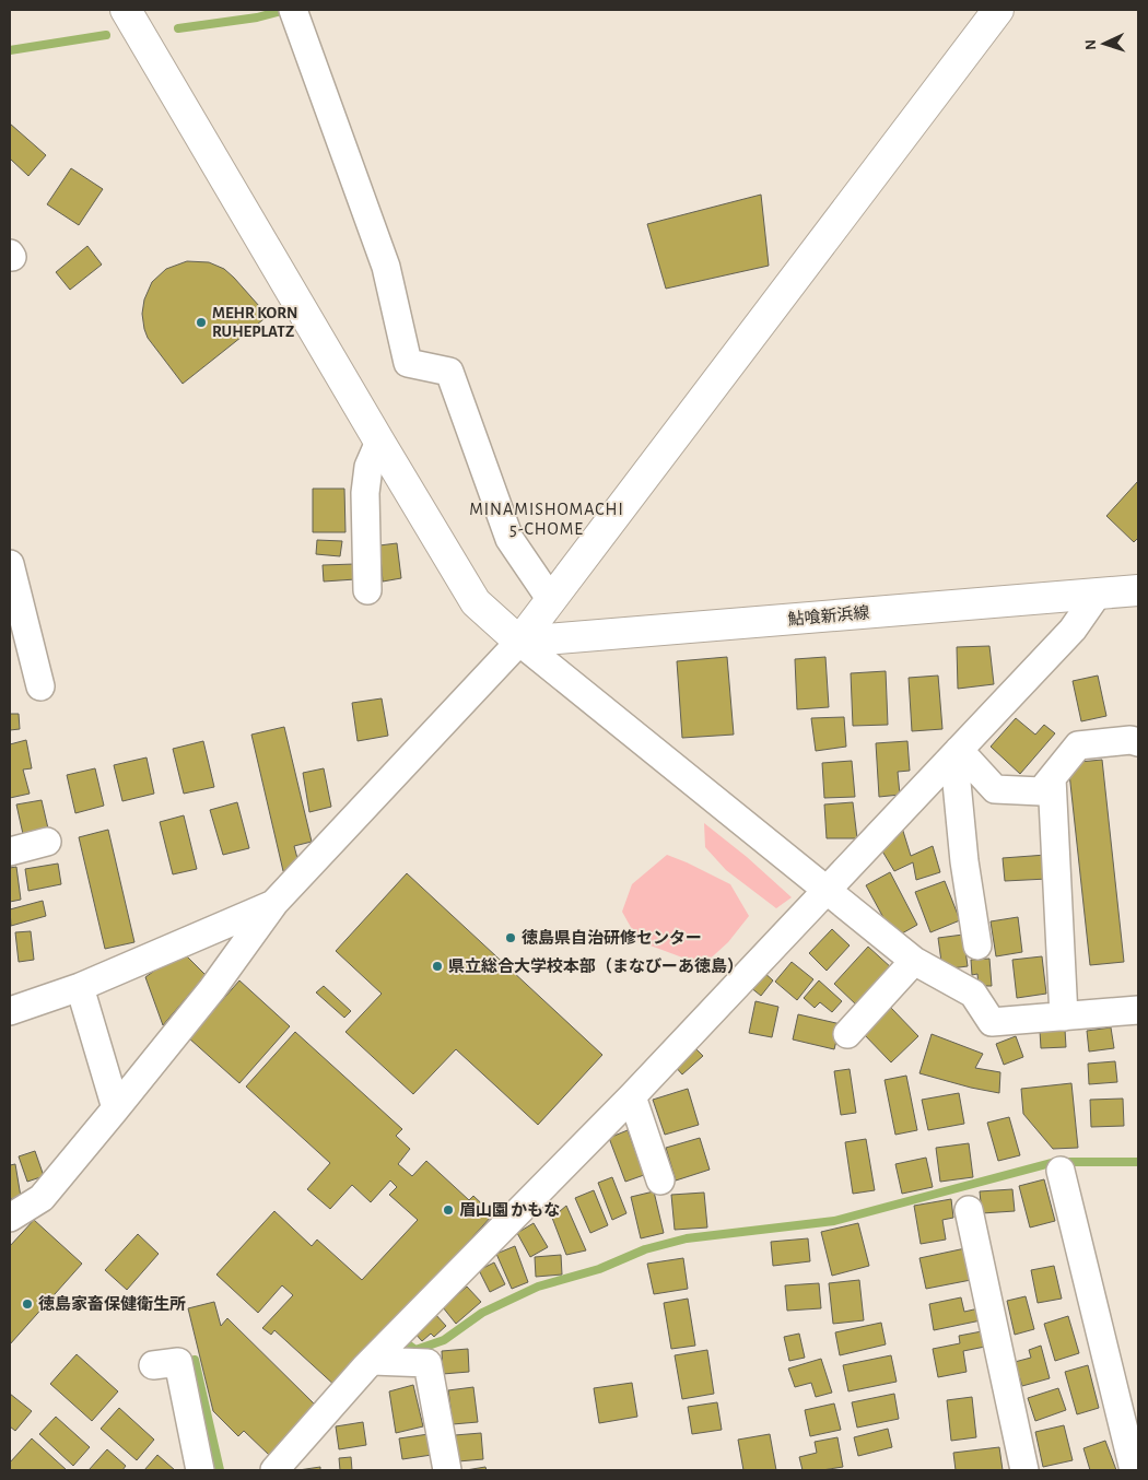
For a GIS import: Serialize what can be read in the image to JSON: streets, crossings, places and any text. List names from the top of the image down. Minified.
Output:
{"streets":{"street":["鮎喰新浜線"]},"districts":["MINAMISHOMACHI 5-CHOME"],"places":["MEHR KORN RUHEPLATZ","徳島県自治研修センター","県立総合大学校本部（まなびーあ徳島）","眉山園 かもな","徳島家畜保健衛生所"],"north":"left"}
